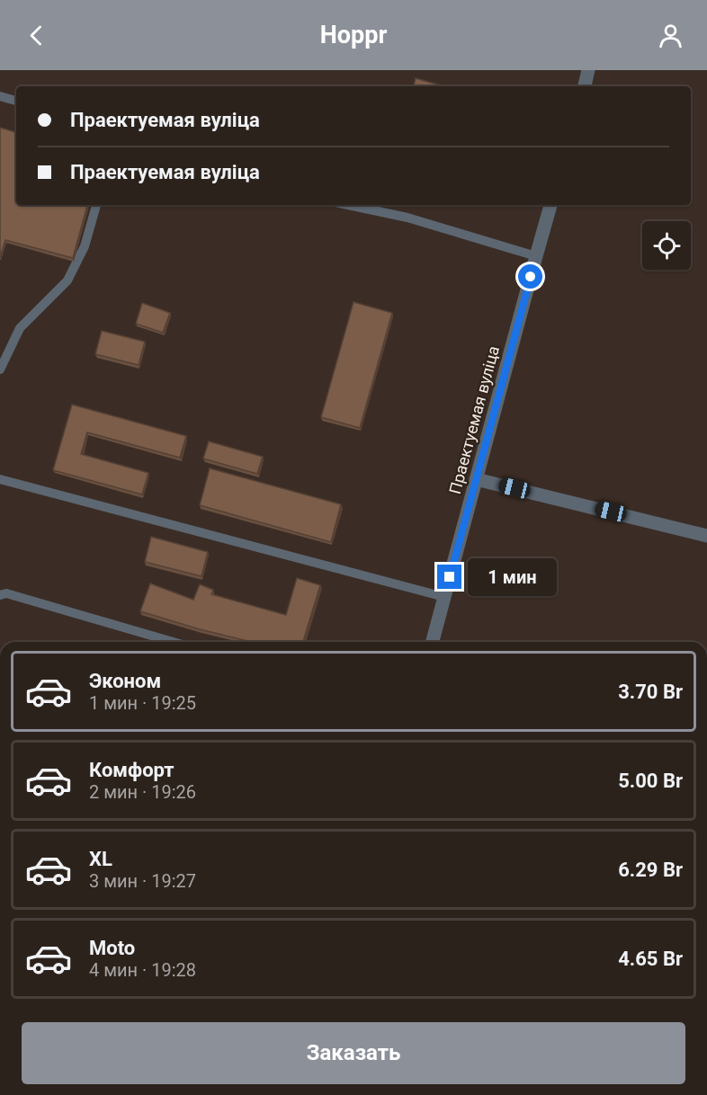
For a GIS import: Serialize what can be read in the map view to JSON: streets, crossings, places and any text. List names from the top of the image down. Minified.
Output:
{"streets":{"street":["Праектуемая вуліца"]},"page":{"header":"Hoppr","banner":["Праектуемая вуліца","Праектуемая вуліца"],"bubble":"1 мин","list":[{"name":"Эконом","note":"1 мин · 19:25","value":"3.70 Br"},{"name":"Комфорт","note":"2 мин · 19:26","value":"5.00 Br"},{"name":"XL","note":"3 мин · 19:27","value":"6.29 Br"},{"name":"Moto","note":"4 мин · 19:28","value":"4.65 Br"}],"buttons":"Заказать"}}
